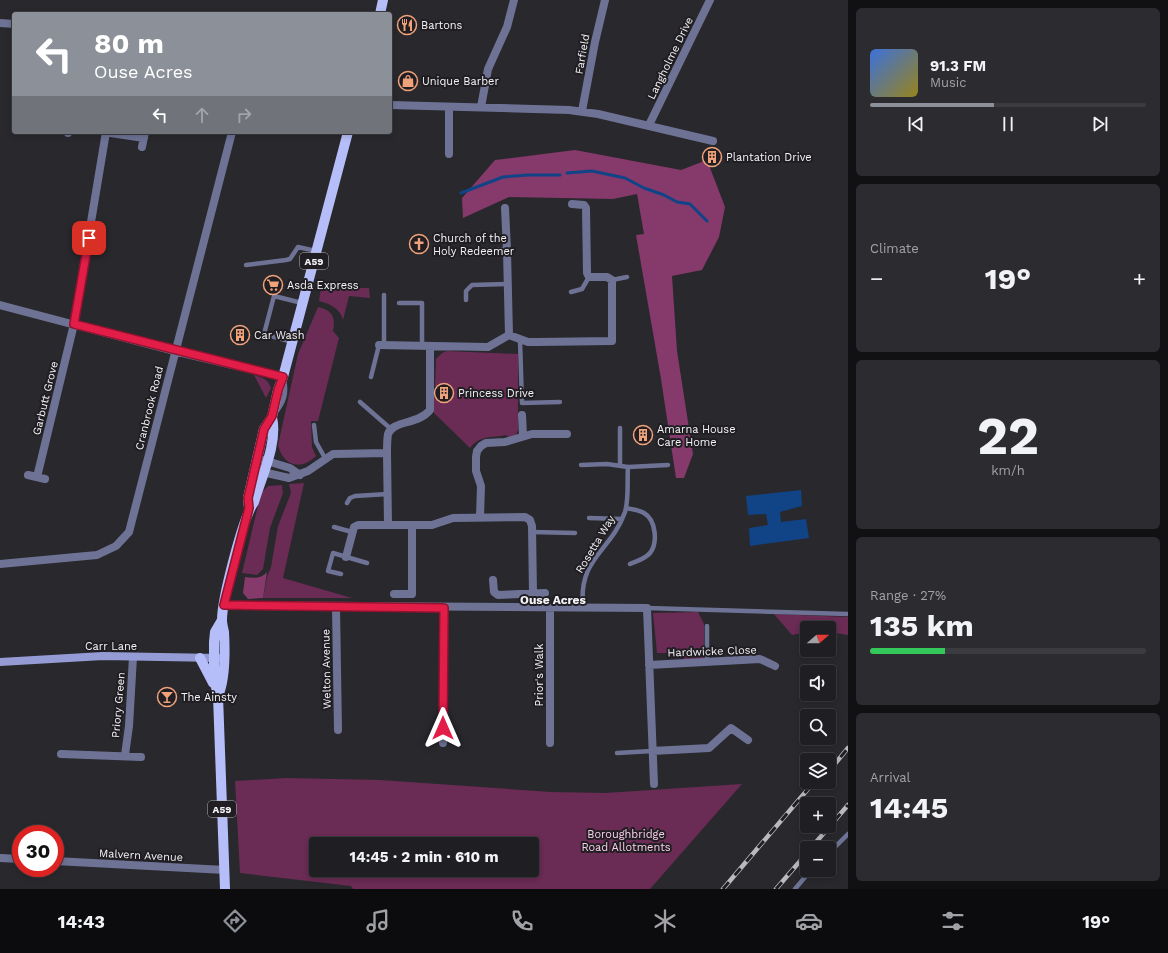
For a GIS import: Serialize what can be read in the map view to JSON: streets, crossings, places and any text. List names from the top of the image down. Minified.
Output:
{"streets":{"main road":["A59"],"street":["Farfield","Langholme Drive","Garbutt Grove","Cranbrook Road","Carr Lane","Hardwicke Close","Welton Avenue","Prior's Walk","Priory Green","Malvern Avenue"],"lane":["Rosetta Way"]},"crossings":[["A59","Carr Lane"],["A59","Malvern Avenue"],["Carr Lane","Priory Green"]],"districts":["Ouse Acres"],"parks":["Boroughbridge Road Allotments"],"places":{"restaurant":["Bartons"],"shop":["Unique Barber"],"building":["Plantation Drive","Car Wash","Princess Drive","Amarna House Care Home"],"church":["Church of the Holy Redeemer"],"supermarket":["Asda Express"],"bar":["The Ainsty"]},"north":"right","page":{"turn":["80 m","Ouse Acres"],"song":["91.3 FM","Music"],"tile":["Climate",["22","km/h"],["Range · 27%","135 km"],["Arrival","14:45"]],"heat":["−","19°","+"],"map_buttons":["+","−"],"limit":"30","trip":"14:45 · 2 min · 610 m","tabs":["14:43","19°"]}}
